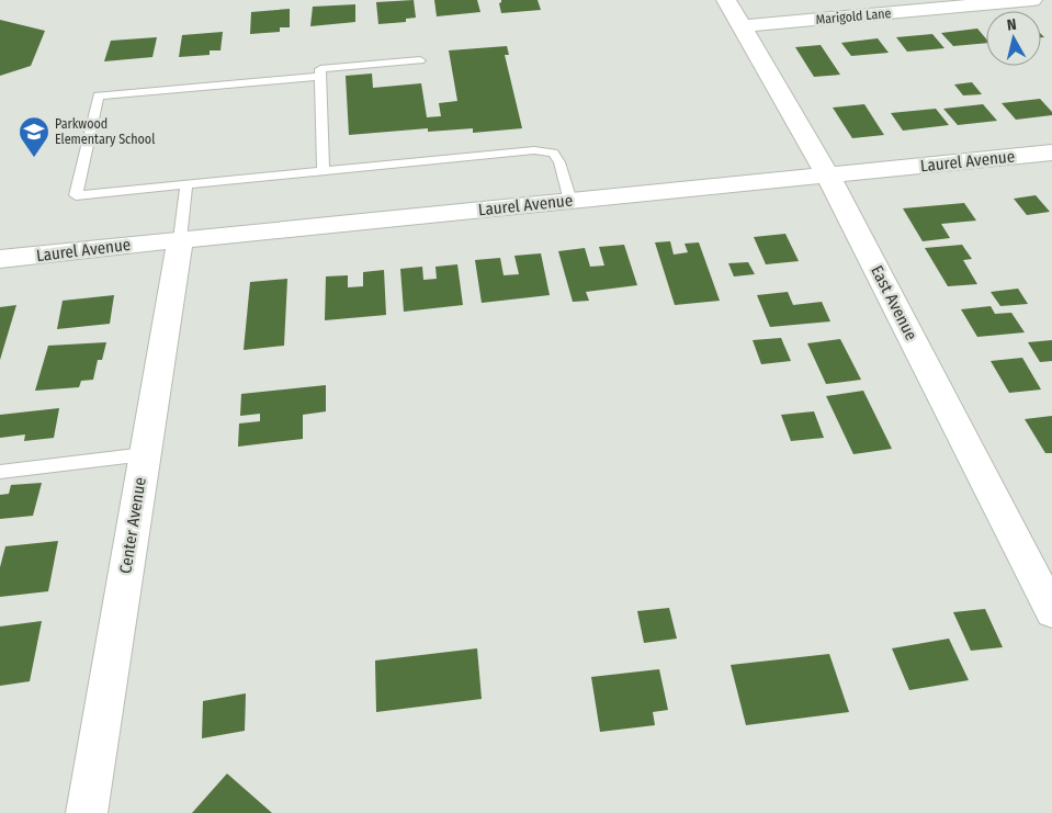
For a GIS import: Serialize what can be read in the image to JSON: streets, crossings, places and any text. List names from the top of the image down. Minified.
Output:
{"streets":{"street":["Marigold Lane","Laurel Avenue","East Avenue","Center Avenue"]},"crossings":[["Marigold Lane","East Avenue"],["Laurel Avenue","East Avenue"],["Laurel Avenue","Center Avenue"]],"places":{"school or university":["Parkwood Elementary School"]},"north":"top"}
